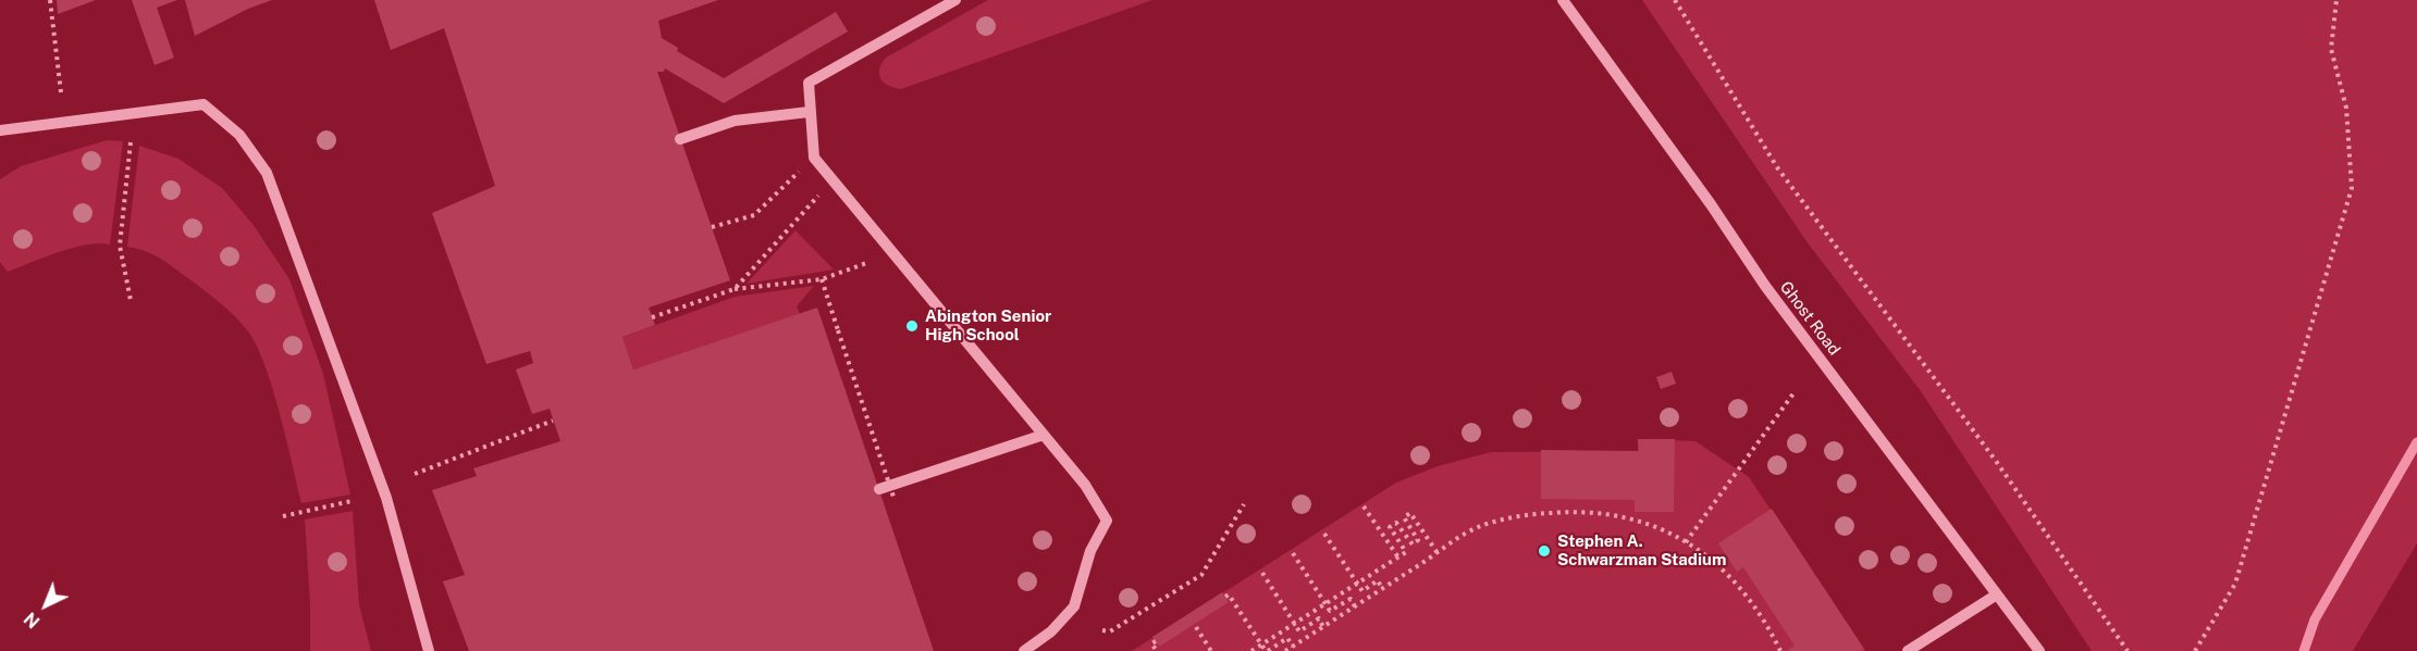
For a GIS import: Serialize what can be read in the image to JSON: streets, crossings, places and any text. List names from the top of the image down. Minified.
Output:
{"streets":{"street":["Ghost Road"]},"places":["Abington Senior High School","Stephen A. Schwarzman Stadium"],"north":"bottom left"}
